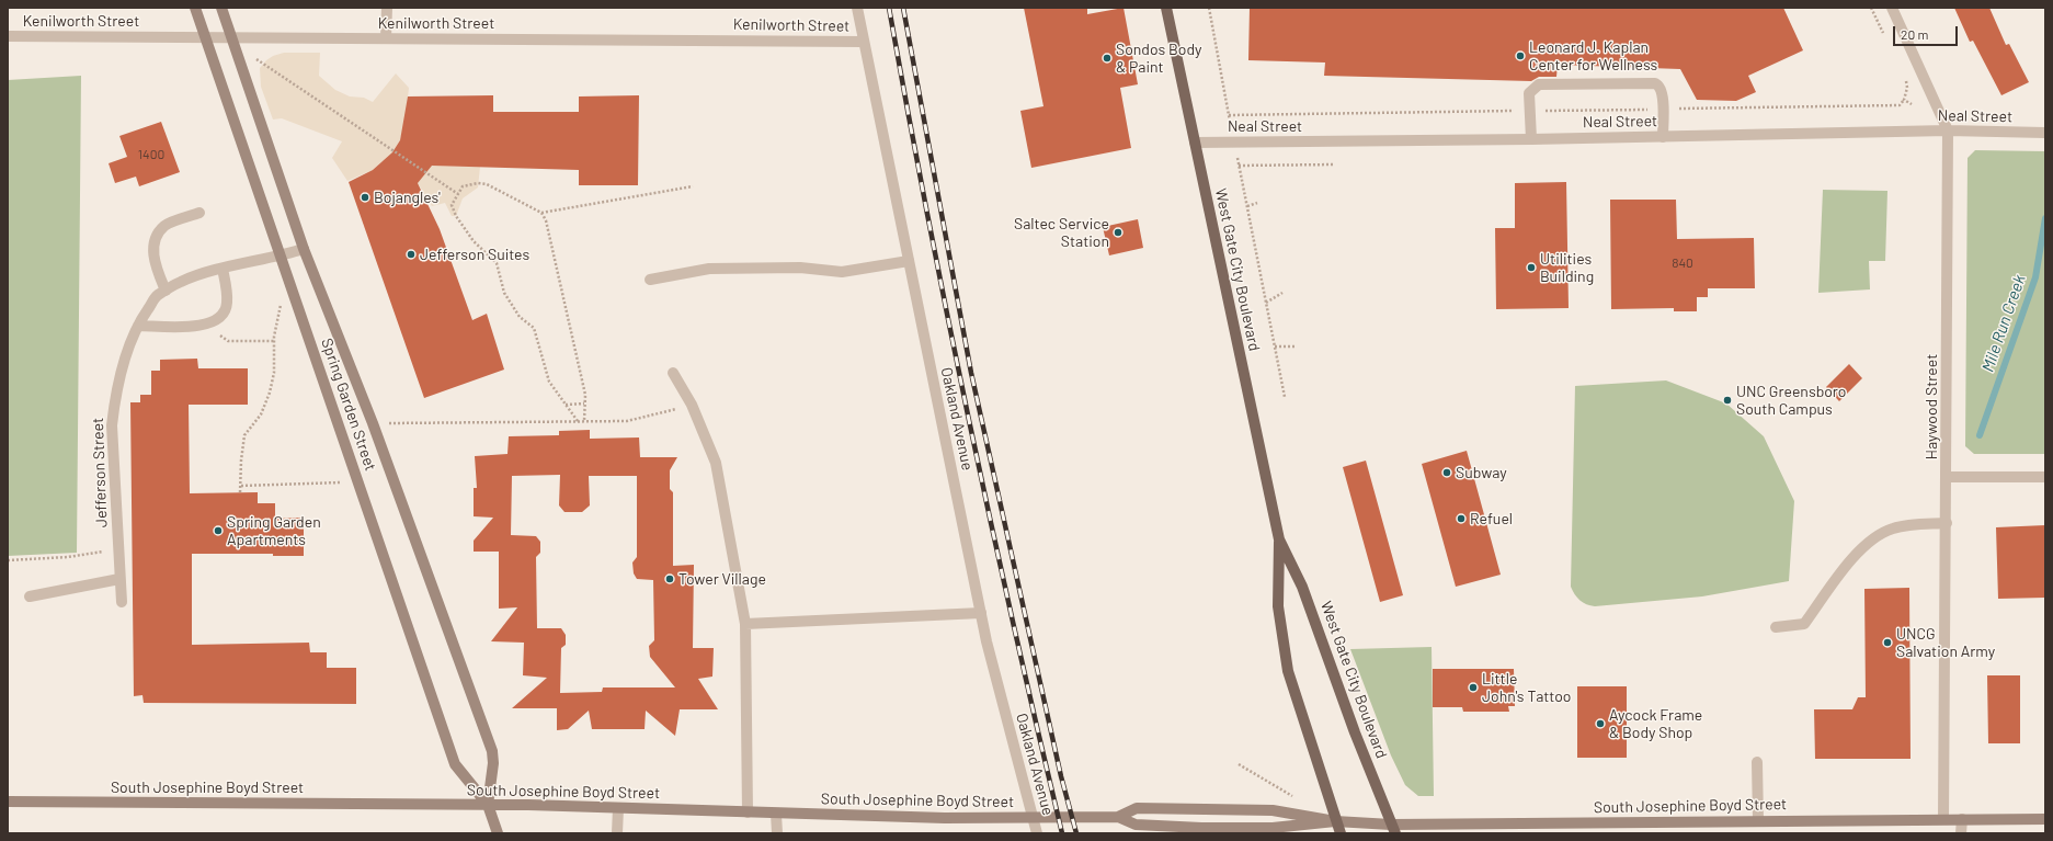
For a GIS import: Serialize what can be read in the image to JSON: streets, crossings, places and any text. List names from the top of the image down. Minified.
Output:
{"streets":{"main road":["West Gate City Boulevard","Spring Garden Street","South Josephine Boyd Street"],"street":["Kenilworth Street","Neal Street","Haywood Street","Oakland Avenue","Jefferson Street"]},"crossings":[["Kenilworth Street","Spring Garden Street"],["Kenilworth Street","Oakland Avenue"],["Neal Street","West Gate City Boulevard"],["Neal Street","Haywood Street"],["West Gate City Boulevard","South Josephine Boyd Street"],["Spring Garden Street","Jefferson Street"],["Spring Garden Street","South Josephine Boyd Street"],["Haywood Street","South Josephine Boyd Street"],["Oakland Avenue","South Josephine Boyd Street"]],"water":["Mile Run Creek"],"places":["Leonard J. Kaplan Center for Wellness","Sondos Body & Paint","Bojangles'","Saltec Service Station","Jefferson Suites","Utilities Building","UNC Greensboro South Campus","Subway","Refuel","Spring Garden Apartments","Tower Village","UNCG Salvation Army","Little John's Tattoo","Aycock Frame & Body Shop"],"house_numbers":["1400","840"],"scale_bar":"20 m"}
